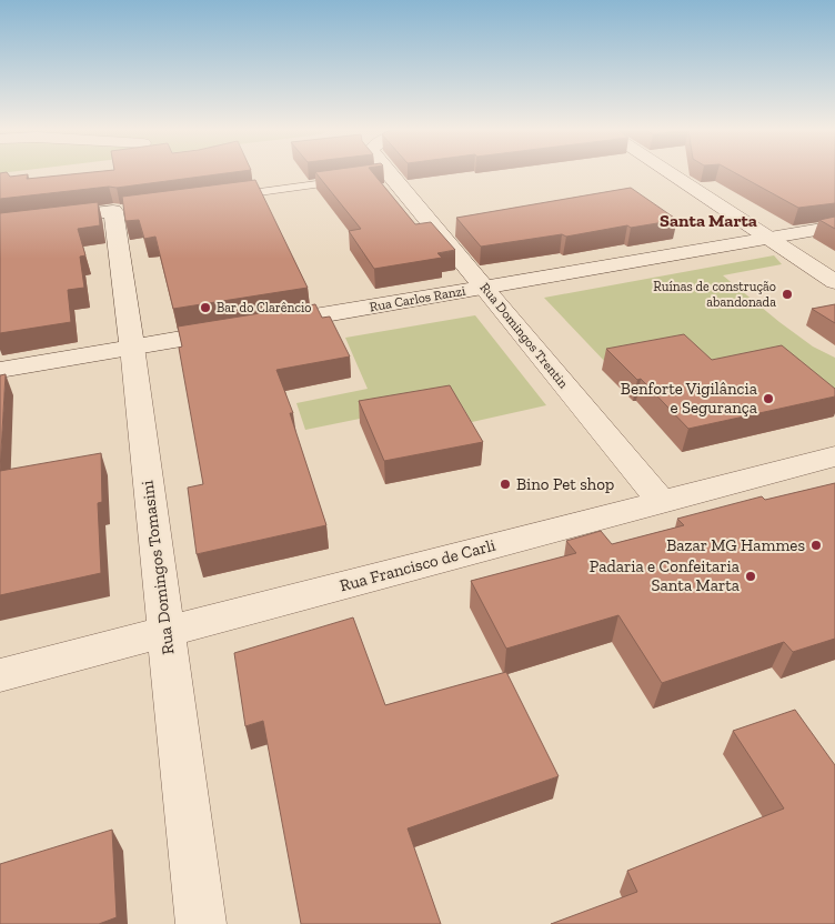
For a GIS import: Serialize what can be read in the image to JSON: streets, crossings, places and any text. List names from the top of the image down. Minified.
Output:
{"streets":{"street":["Rua Carlos Ranzi","Rua Domingos Trentin","Rua Francisco de Carli","Rua Domingos Tomasini"]},"crossings":[["Rua Carlos Ranzi","Rua Domingos Trentin"],["Rua Carlos Ranzi","Rua Domingos Tomasini"],["Rua Domingos Trentin","Rua Francisco de Carli"],["Rua Francisco de Carli","Rua Domingos Tomasini"]],"districts":["Santa Marta"],"places":["Ruínas de construção abandonada","Bar do Clarêncio","Benforte Vigilância e Segurança","Bino Pet shop","Bazar MG Hammes","Padaria e Confeitaria Santa Marta"]}
